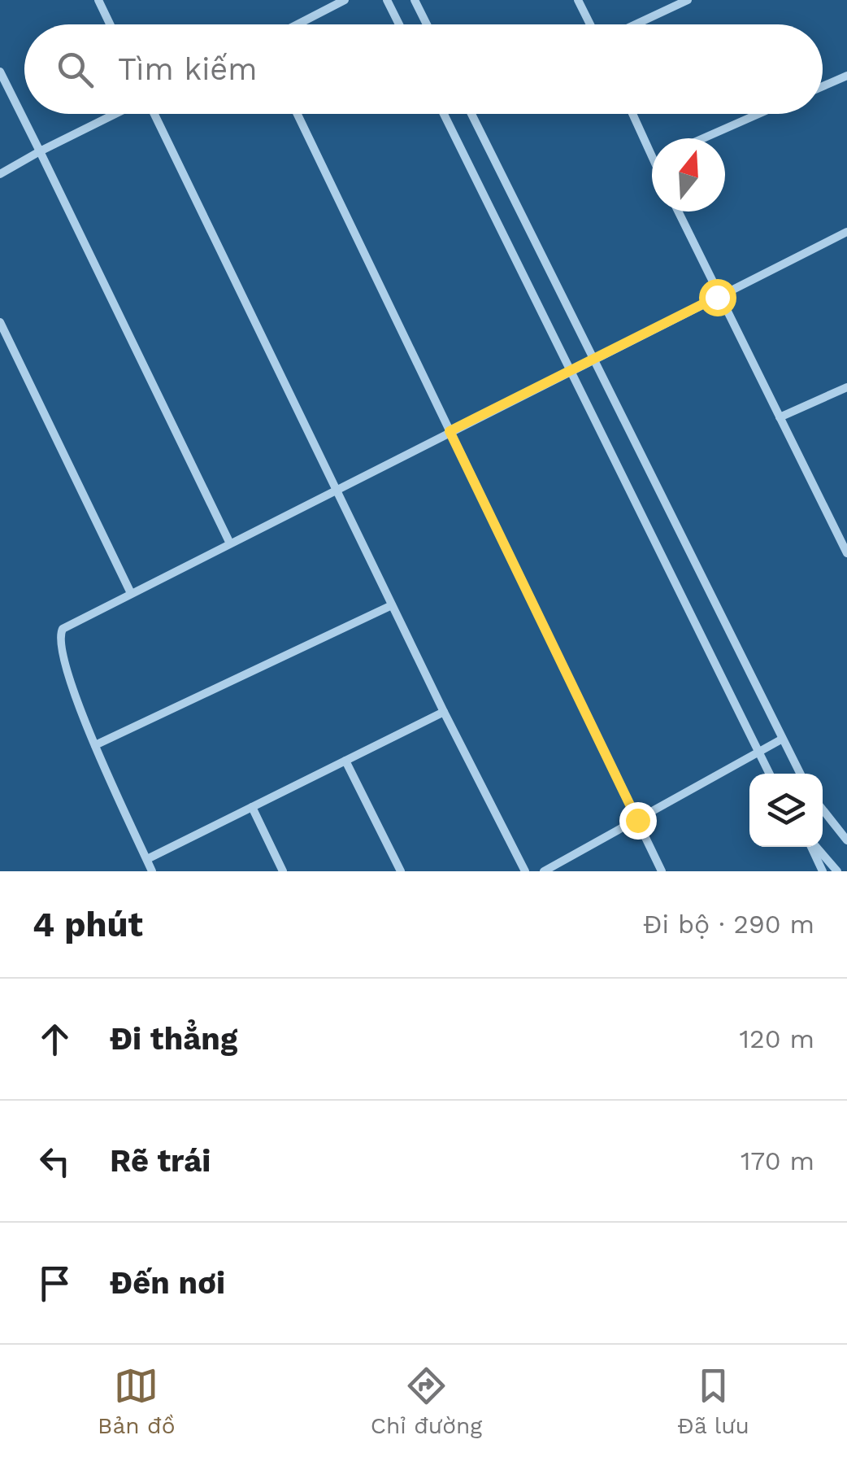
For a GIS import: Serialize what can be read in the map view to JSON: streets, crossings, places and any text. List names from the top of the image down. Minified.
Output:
{"north":"top","page":{"search":"Tìm kiếm","heading":["4 phút","Đi bộ · 290 m"],"list":[["Đi thẳng","120 m"],["Rẽ trái","170 m"],"Đến nơi"],"nav":["Bản đồ","Chỉ đường","Đã lưu"]}}
